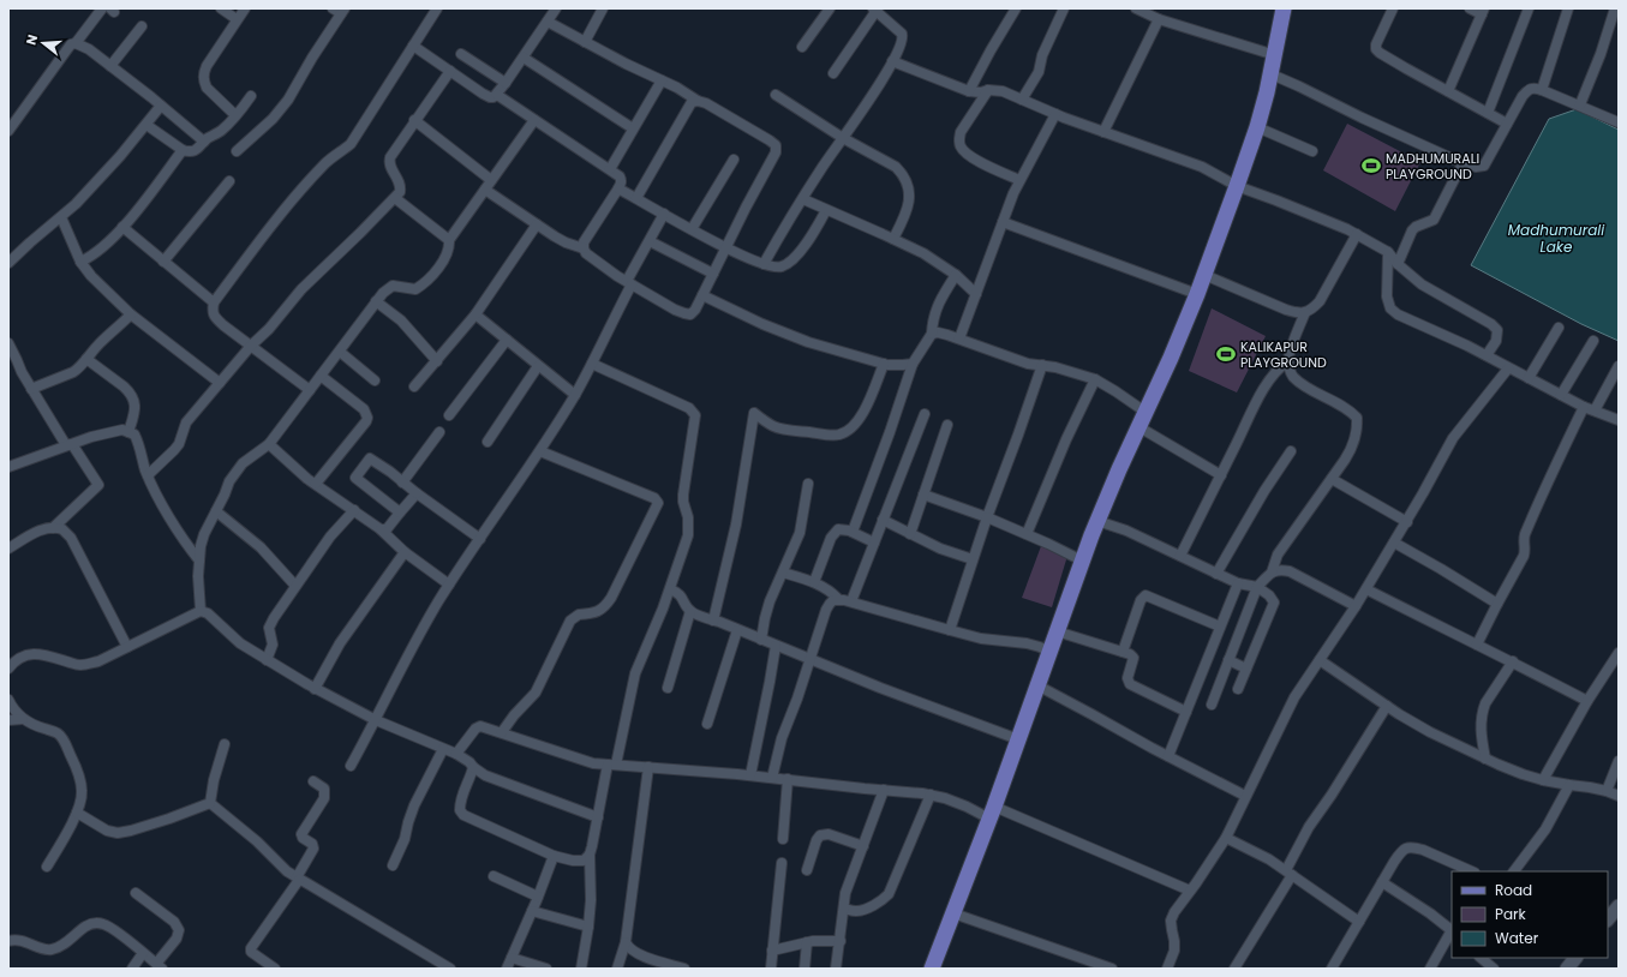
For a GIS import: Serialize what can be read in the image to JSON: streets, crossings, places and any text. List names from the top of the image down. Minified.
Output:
{"water":["Madhumurali Lake"],"places":{"sports":["MADHUMURALI PLAYGROUND","KALIKAPUR PLAYGROUND"]},"legend":["Road","Park","Water"],"north":"left"}
